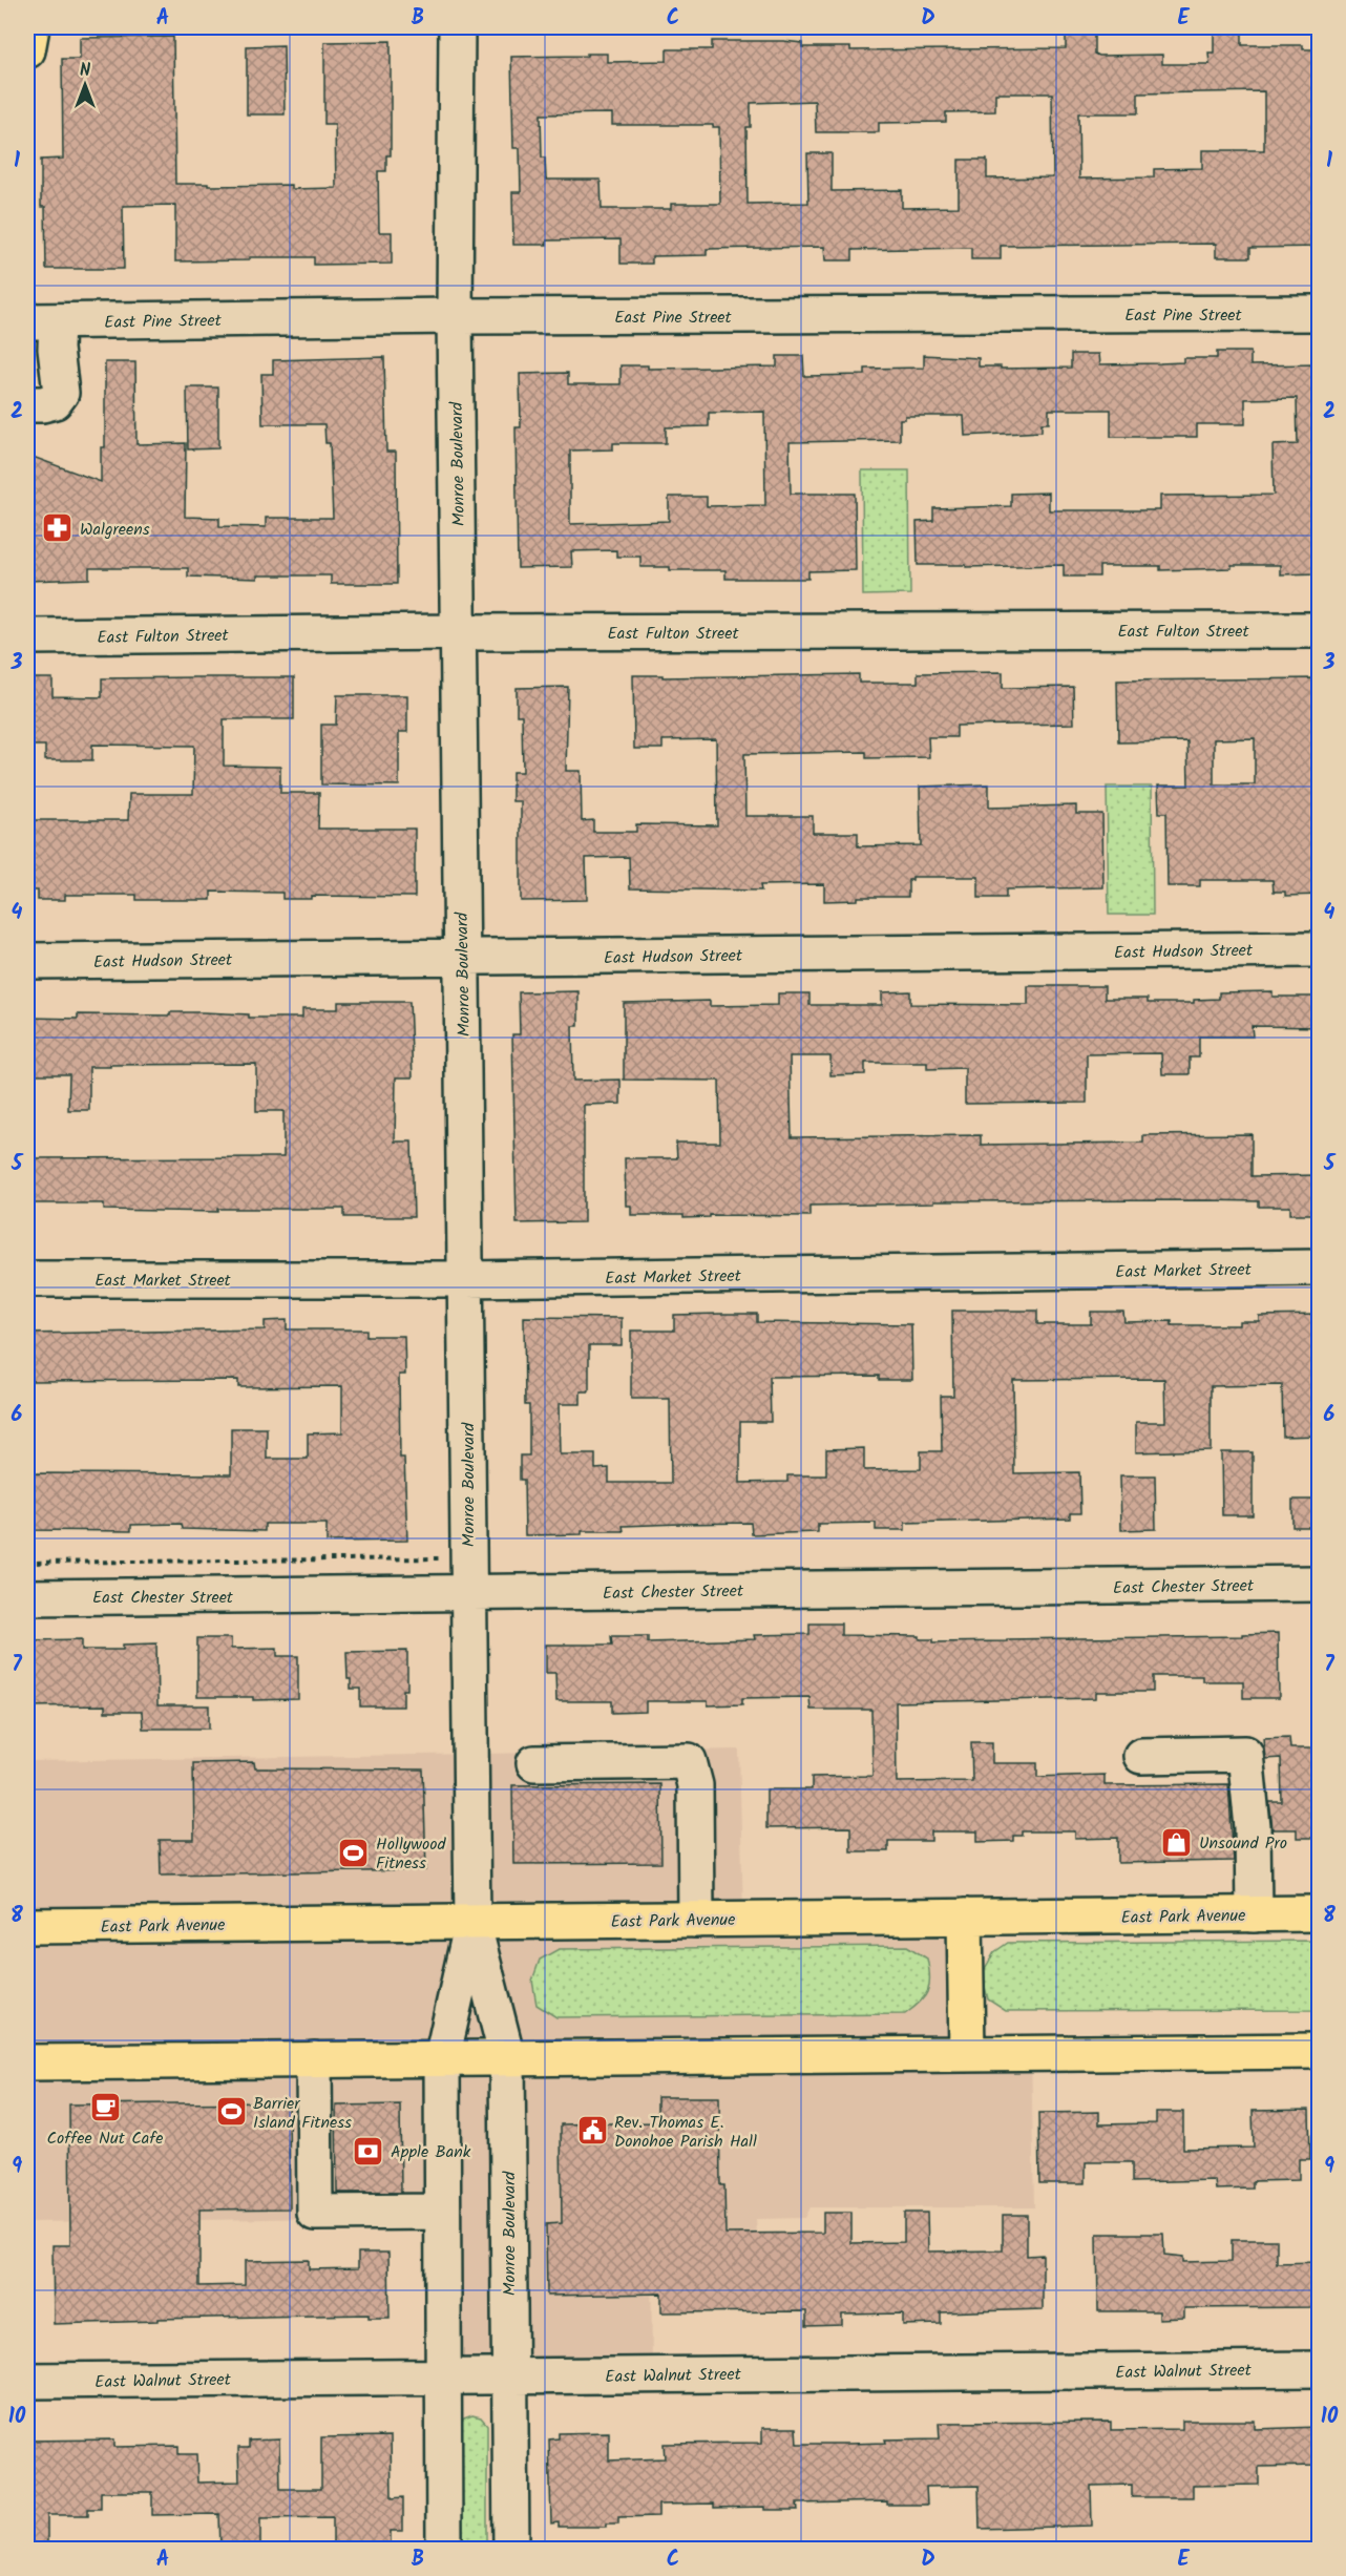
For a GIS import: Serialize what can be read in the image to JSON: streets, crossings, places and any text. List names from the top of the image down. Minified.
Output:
{"streets":{"main road":["East Park Avenue"],"street":["East Pine Street","Monroe Boulevard","East Fulton Street","East Hudson Street","East Market Street","East Chester Street","East Walnut Street"]},"crossings":[["East Pine Street","Monroe Boulevard"],["Monroe Boulevard","East Fulton Street"],["Monroe Boulevard","East Hudson Street"],["Monroe Boulevard","East Market Street"],["Monroe Boulevard","East Chester Street"],["Monroe Boulevard","East Park Avenue"],["Monroe Boulevard","East Walnut Street"]],"places":{"pharmacy":["Walgreens"],"shop":["Unsound Pro"],"sports":["Hollywood Fitness","Barrier Island Fitness"],"cafe":["Coffee Nut Cafe"],"public building":["Rev. Thomas E. Donohoe Parish Hall"],"bank":["Apple Bank"]},"north":"top","grid":{"columns":["A","B","C","D","E"],"rows":["1","2","3","4","5","6","7","8","9","10"]}}
